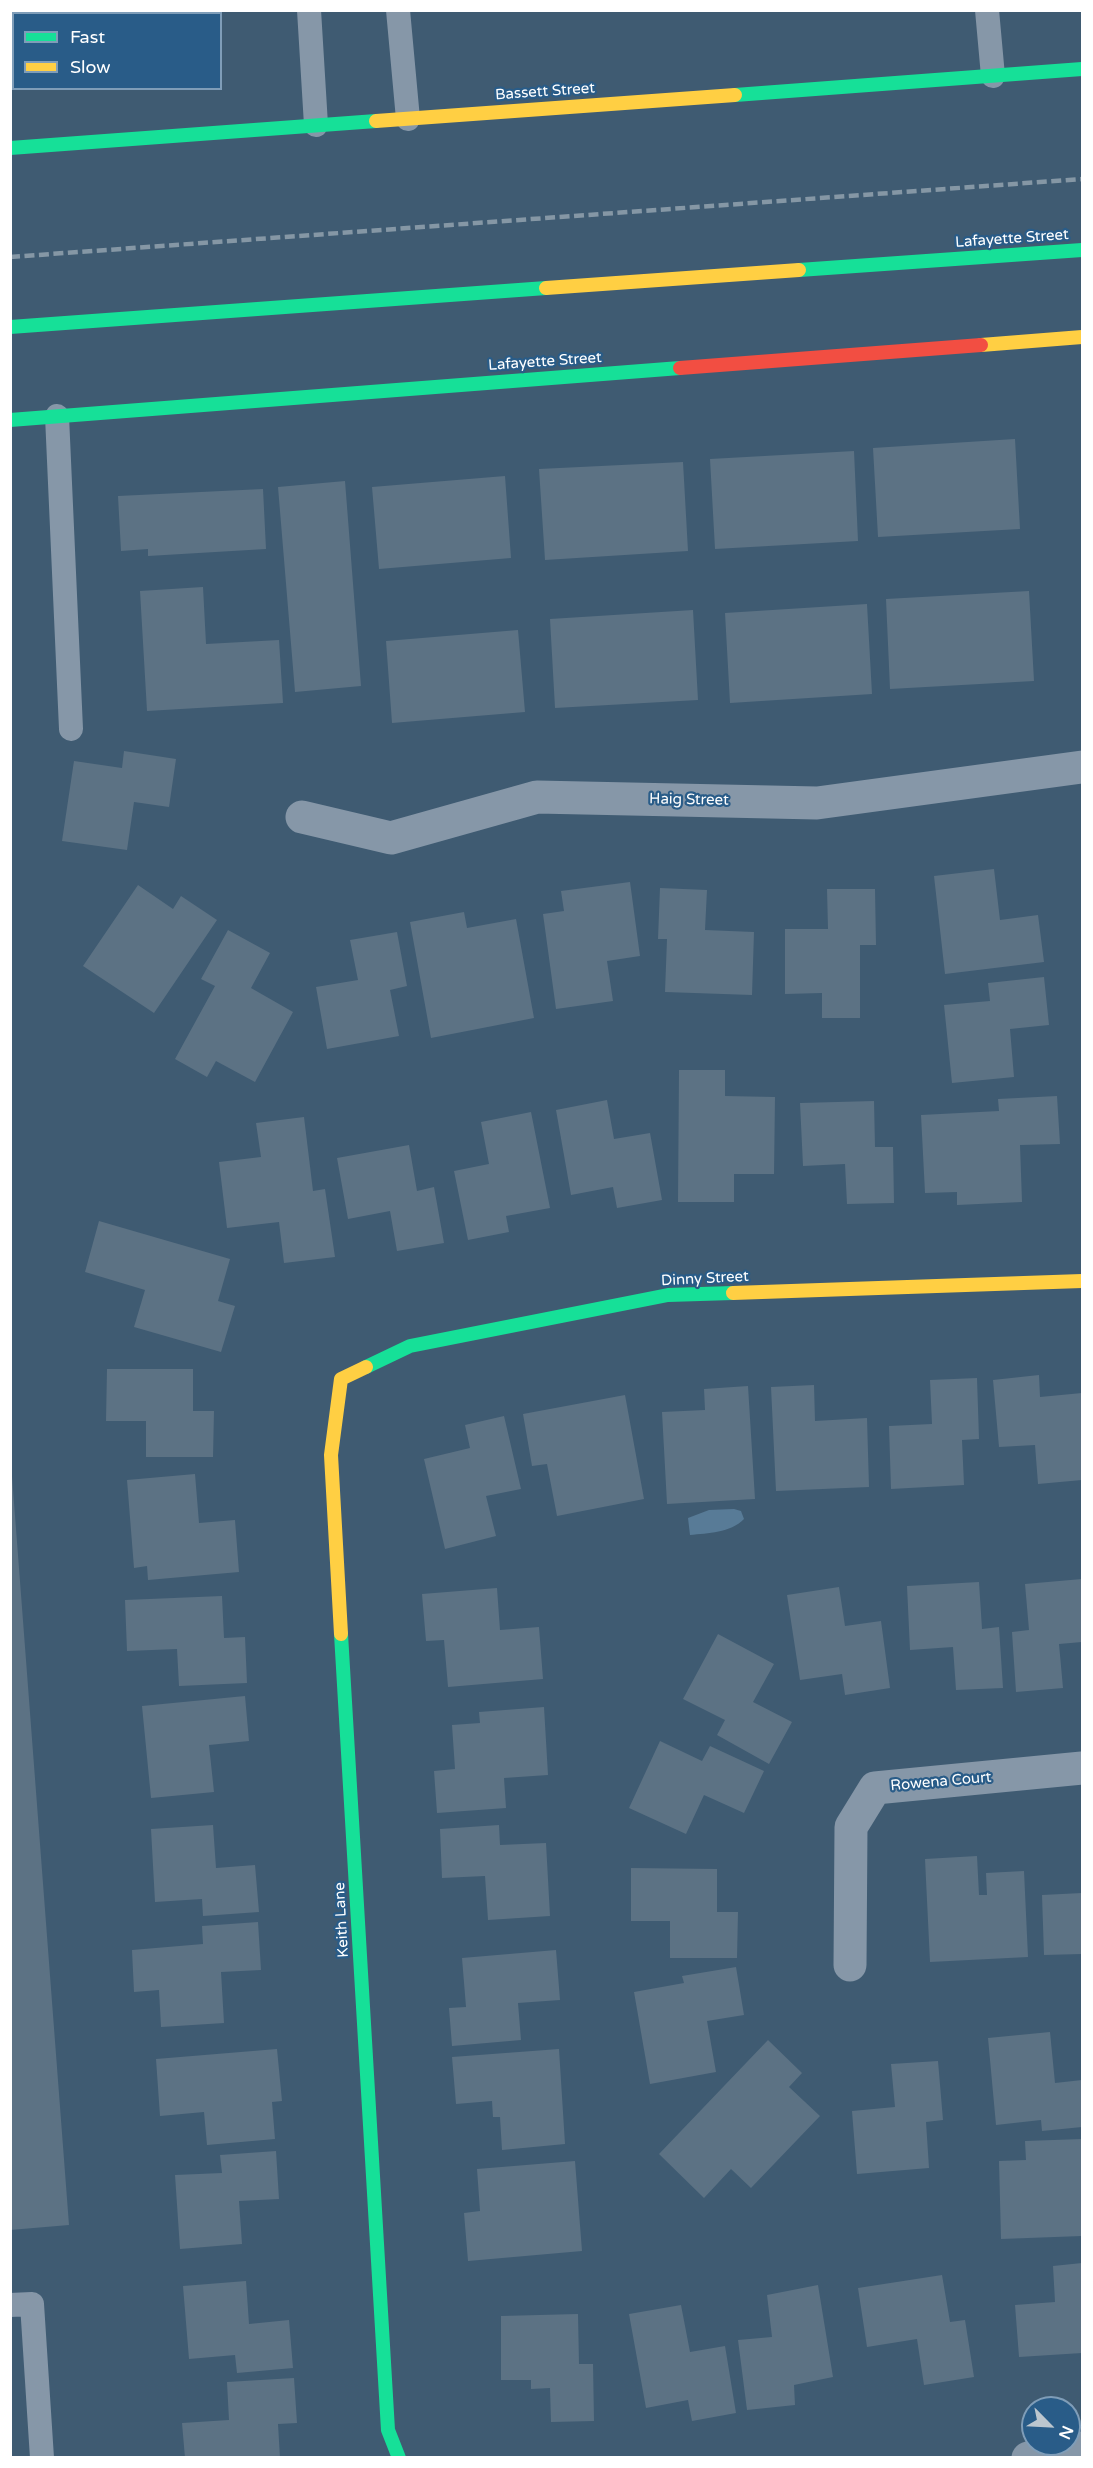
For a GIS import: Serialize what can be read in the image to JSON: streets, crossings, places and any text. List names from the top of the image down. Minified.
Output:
{"streets":{"street":["Bassett Street","Lafayette Street","Haig Street","Dinny Street","Rowena Court","Keith Lane"]},"crossings":[["Dinny Street","Keith Lane"]],"legend":["Fast","Slow"],"north":"bottom right"}
